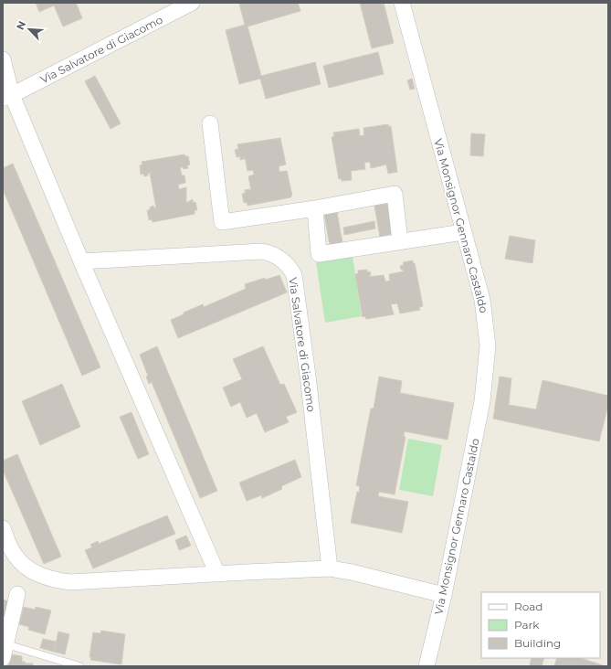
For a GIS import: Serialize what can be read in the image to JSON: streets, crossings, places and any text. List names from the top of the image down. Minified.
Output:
{"streets":{"street":["Via Salvatore di Giacomo","Via Monsignor Gennaro Castaldo"]},"legend":["Road","Park","Building"],"north":"top left"}
